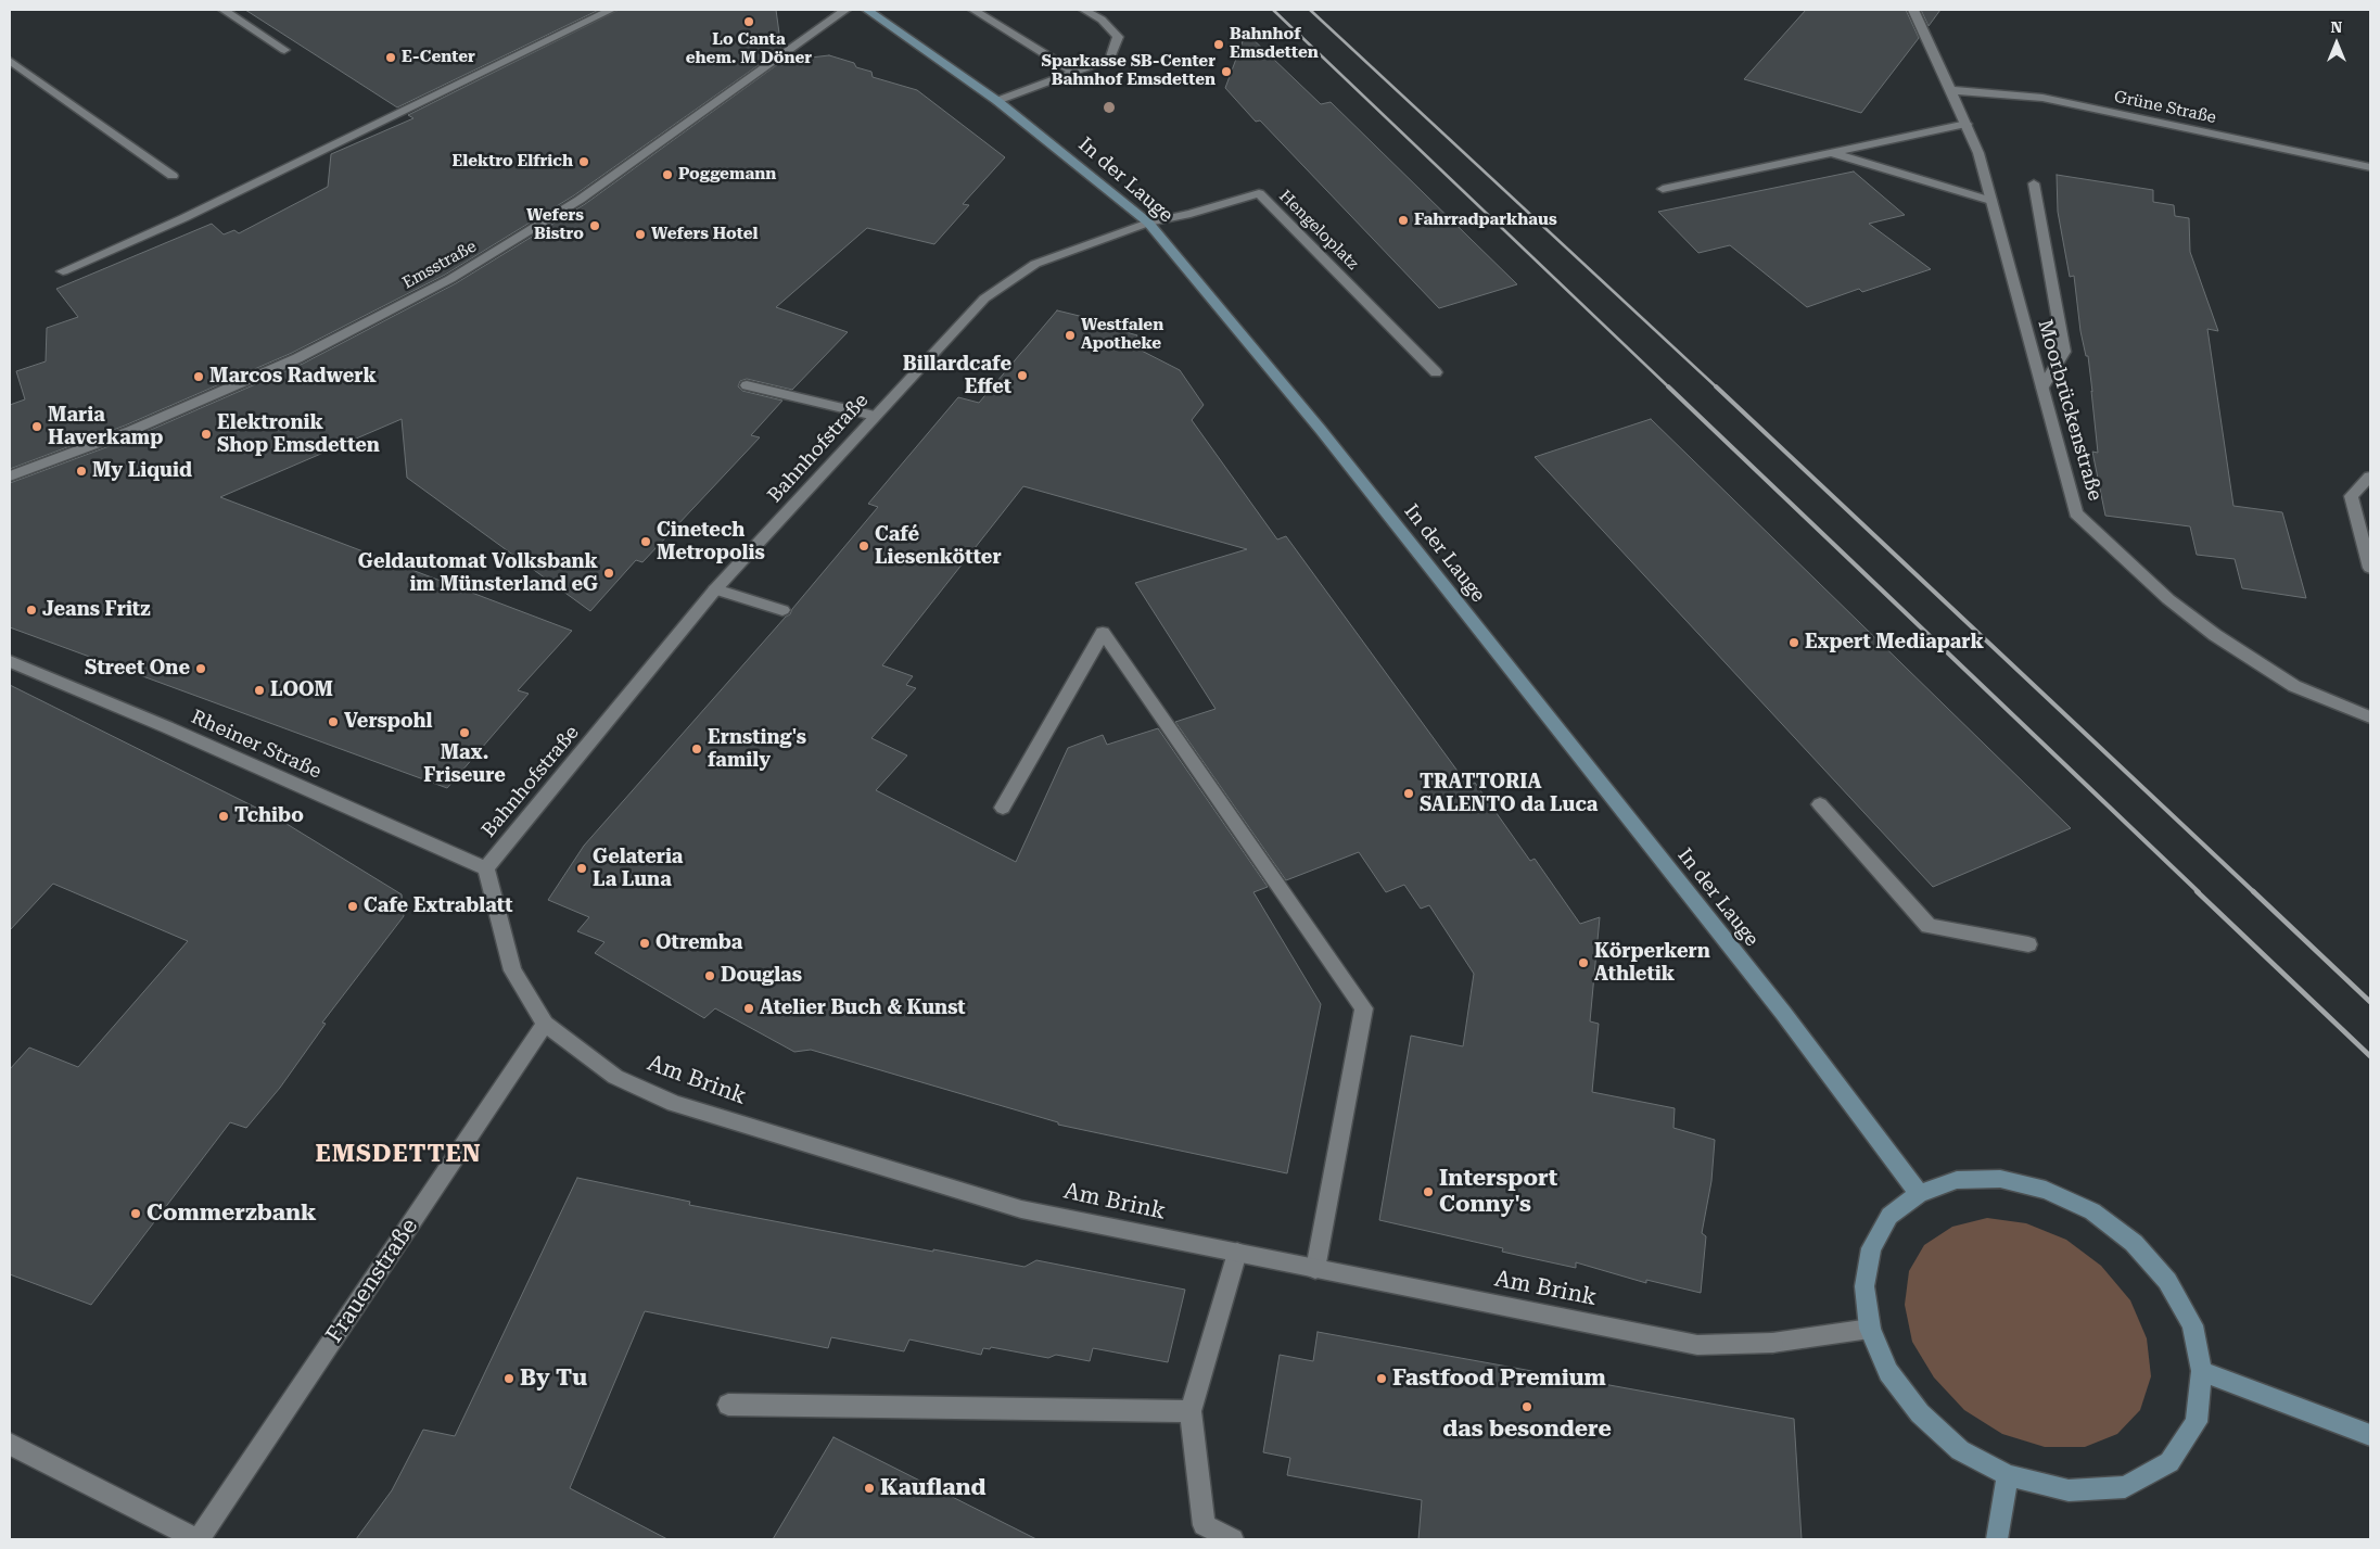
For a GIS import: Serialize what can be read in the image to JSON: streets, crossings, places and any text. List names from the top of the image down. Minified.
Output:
{"streets":{"street":["Grüne Straße","In der Lauge","Hengeloplatz","Emsstraße","Moorbrückenstraße","Bahnhofstraße","Rheiner Straße","Am Brink","Frauenstraße"]},"crossings":[["Grüne Straße","Moorbrückenstraße"],["In der Lauge","Hengeloplatz"],["In der Lauge","Bahnhofstraße"],["Hengeloplatz","Bahnhofstraße"],["Bahnhofstraße","Rheiner Straße"],["Bahnhofstraße","Am Brink"],["Rheiner Straße","Am Brink"],["Am Brink","Frauenstraße"]],"districts":["EMSDETTEN"],"places":["Lo Canta ehem. M Döner","Bahnhof Emsdetten","E-Center","Sparkasse SB-Center Bahnhof Emsdetten","Elektro Elfrich","Poggemann","Fahrradparkhaus","Wefers Bistro","Wefers Hotel","Westfalen Apotheke","Billardcafe Effet","Marcos Radwerk","Maria Haverkamp","Elektronik Shop Emsdetten","My Liquid","Cinetech Metropolis","Café Liesenkötter","Geldautomat Volksbank im Münsterland eG","Jeans Fritz","Expert Mediapark","Street One","LOOM","Verspohl","Max. Friseure","Ernsting's family","TRATTORIA SALENTO da Luca","Tchibo","Gelateria La Luna","Cafe Extrablatt","Otremba","Körperkern Athletik","Douglas","Atelier Buch & Kunst","Intersport Conny's","Commerzbank","By Tu","Fastfood Premium","das besondere","Kaufland"],"north":"top"}
